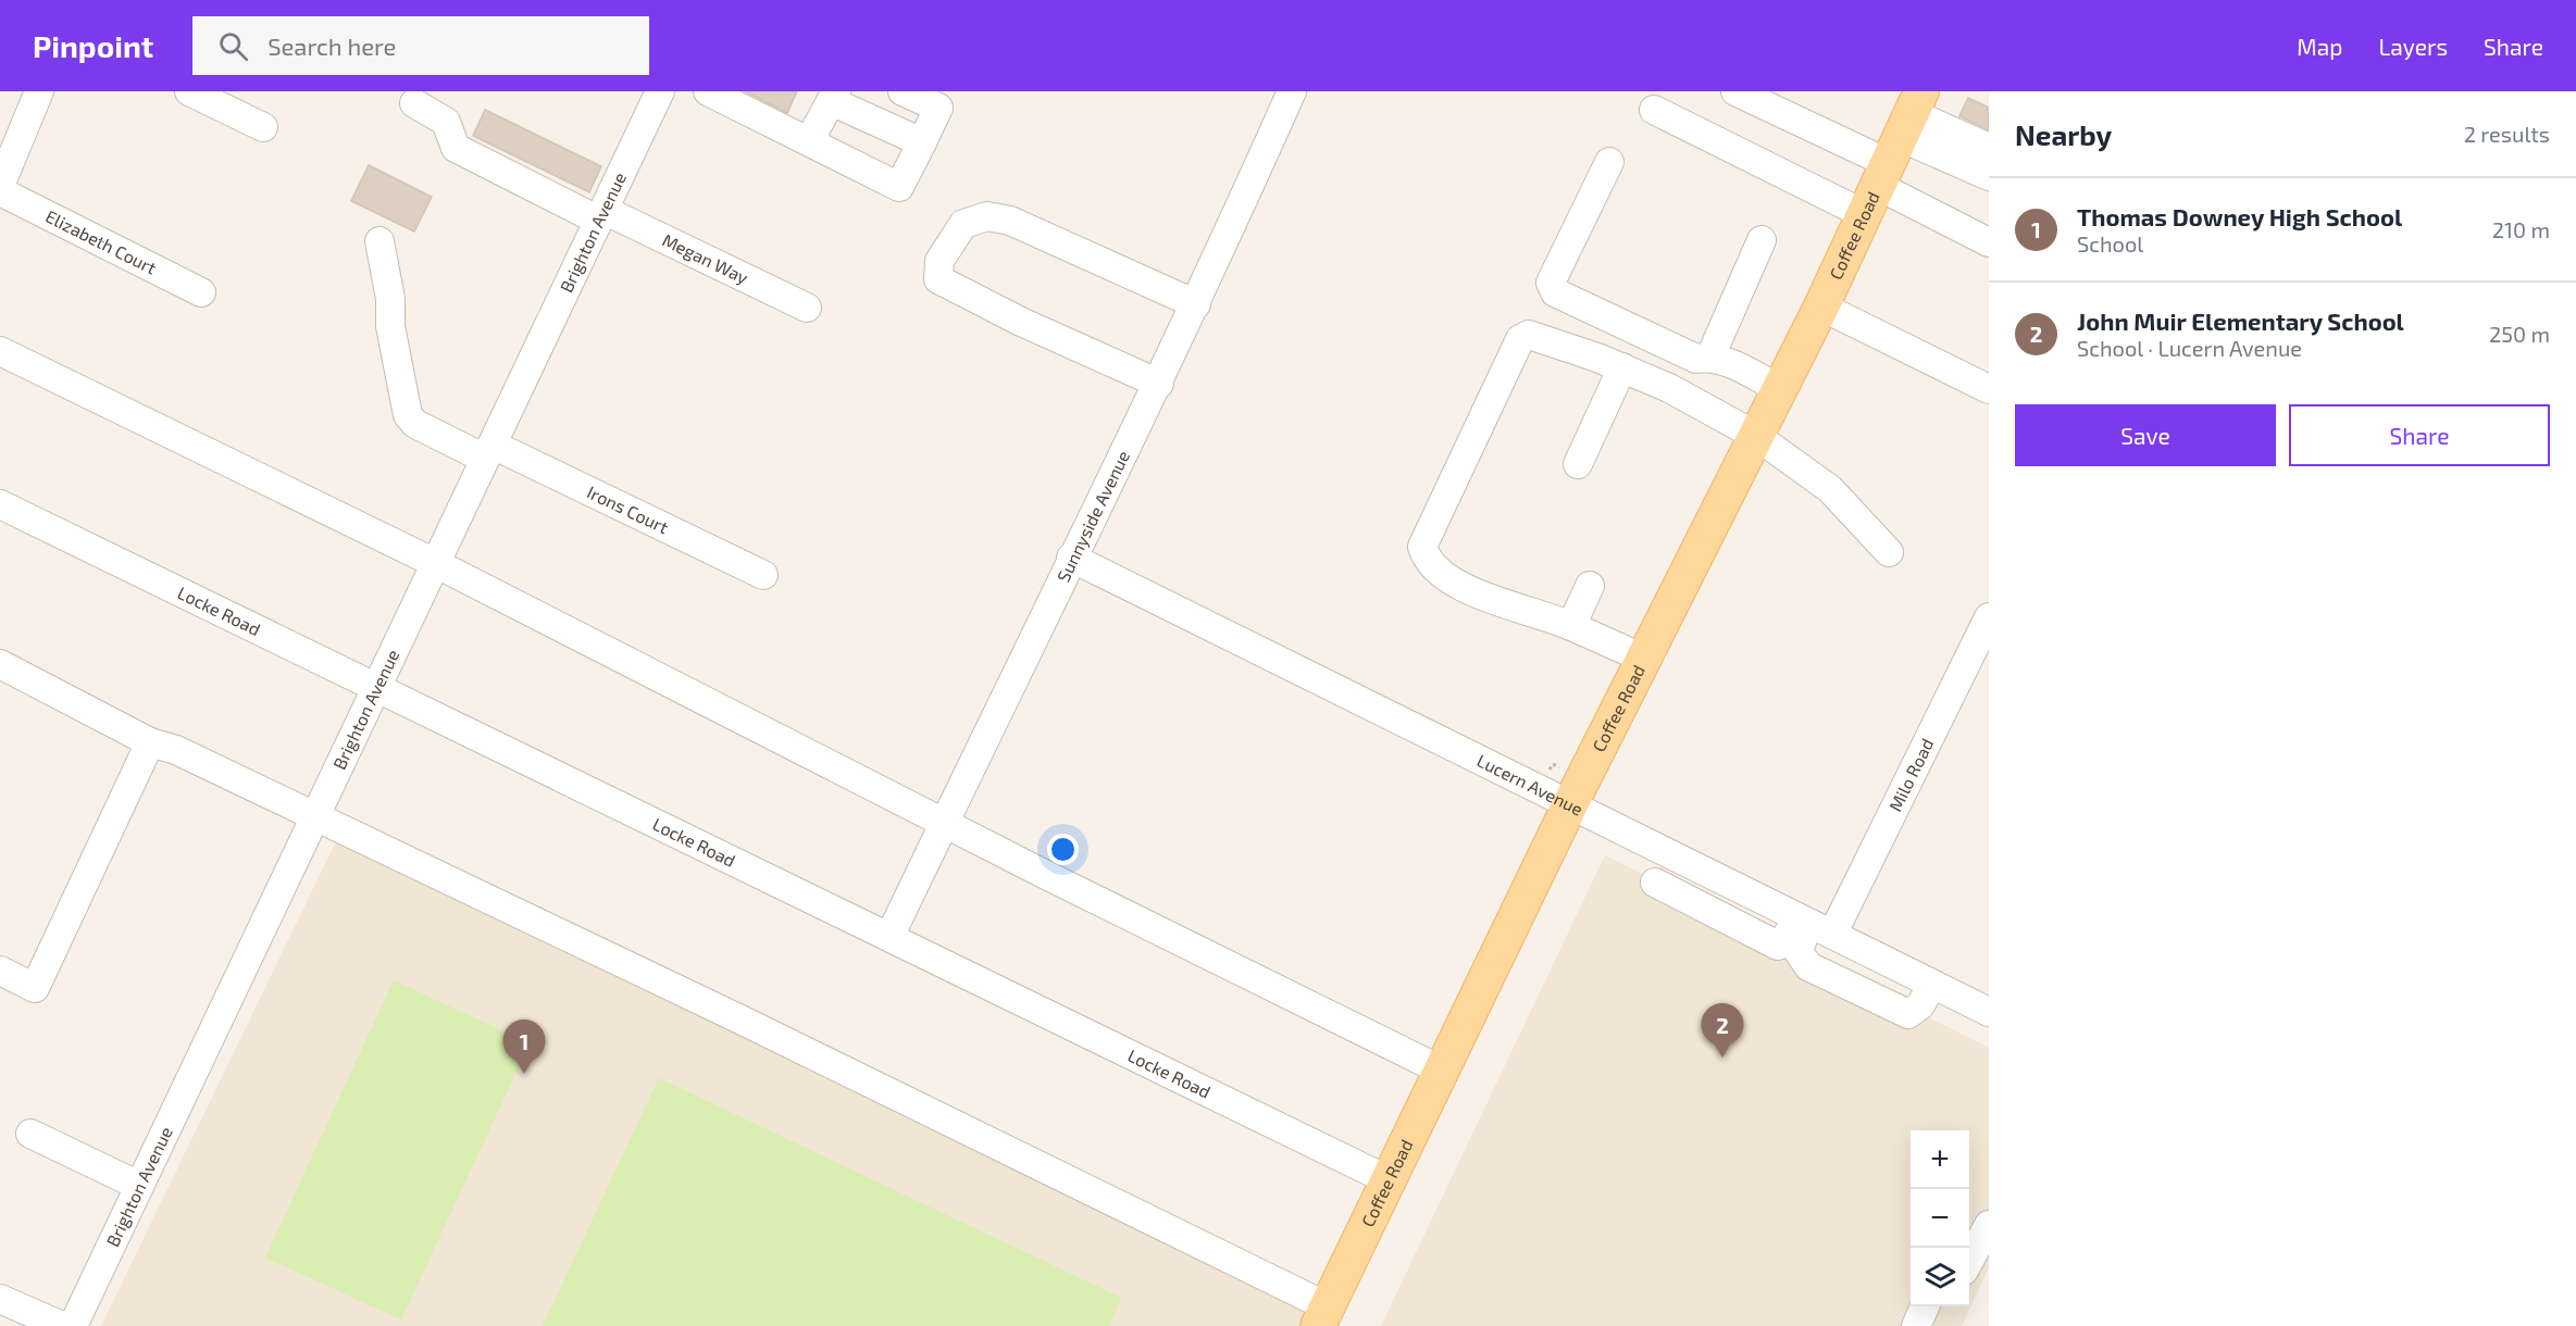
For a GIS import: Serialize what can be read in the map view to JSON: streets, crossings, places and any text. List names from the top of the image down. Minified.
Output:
{"streets":{"main road":["Coffee Road"],"street":["Brighton Avenue","Elizabeth Court","Megan Way","Irons Court","Sunnyside Avenue","Locke Road","Milo Road","Lucern Avenue"]},"crossings":[["Brighton Avenue","Megan Way"],["Brighton Avenue","Irons Court"],["Brighton Avenue","Locke Road"],["Coffee Road","Locke Road"],["Coffee Road","Lucern Avenue"],["Sunnyside Avenue","Locke Road"],["Sunnyside Avenue","Lucern Avenue"],["Milo Road","Lucern Avenue"]],"page":{"header":"Pinpoint","search":"Search here","nav":["Map","Layers","Share"],"heading":["Nearby","2 results"],"list":[{"mark":"1","name":"Thomas Downey High School","note":"School","value":"210 m"},{"mark":"2","name":"John Muir Elementary School","note":"School · Lucern Avenue","value":"250 m"}],"buttons":["Save","Share"],"pins":["2","1"],"map_buttons":["+","−"]}}
